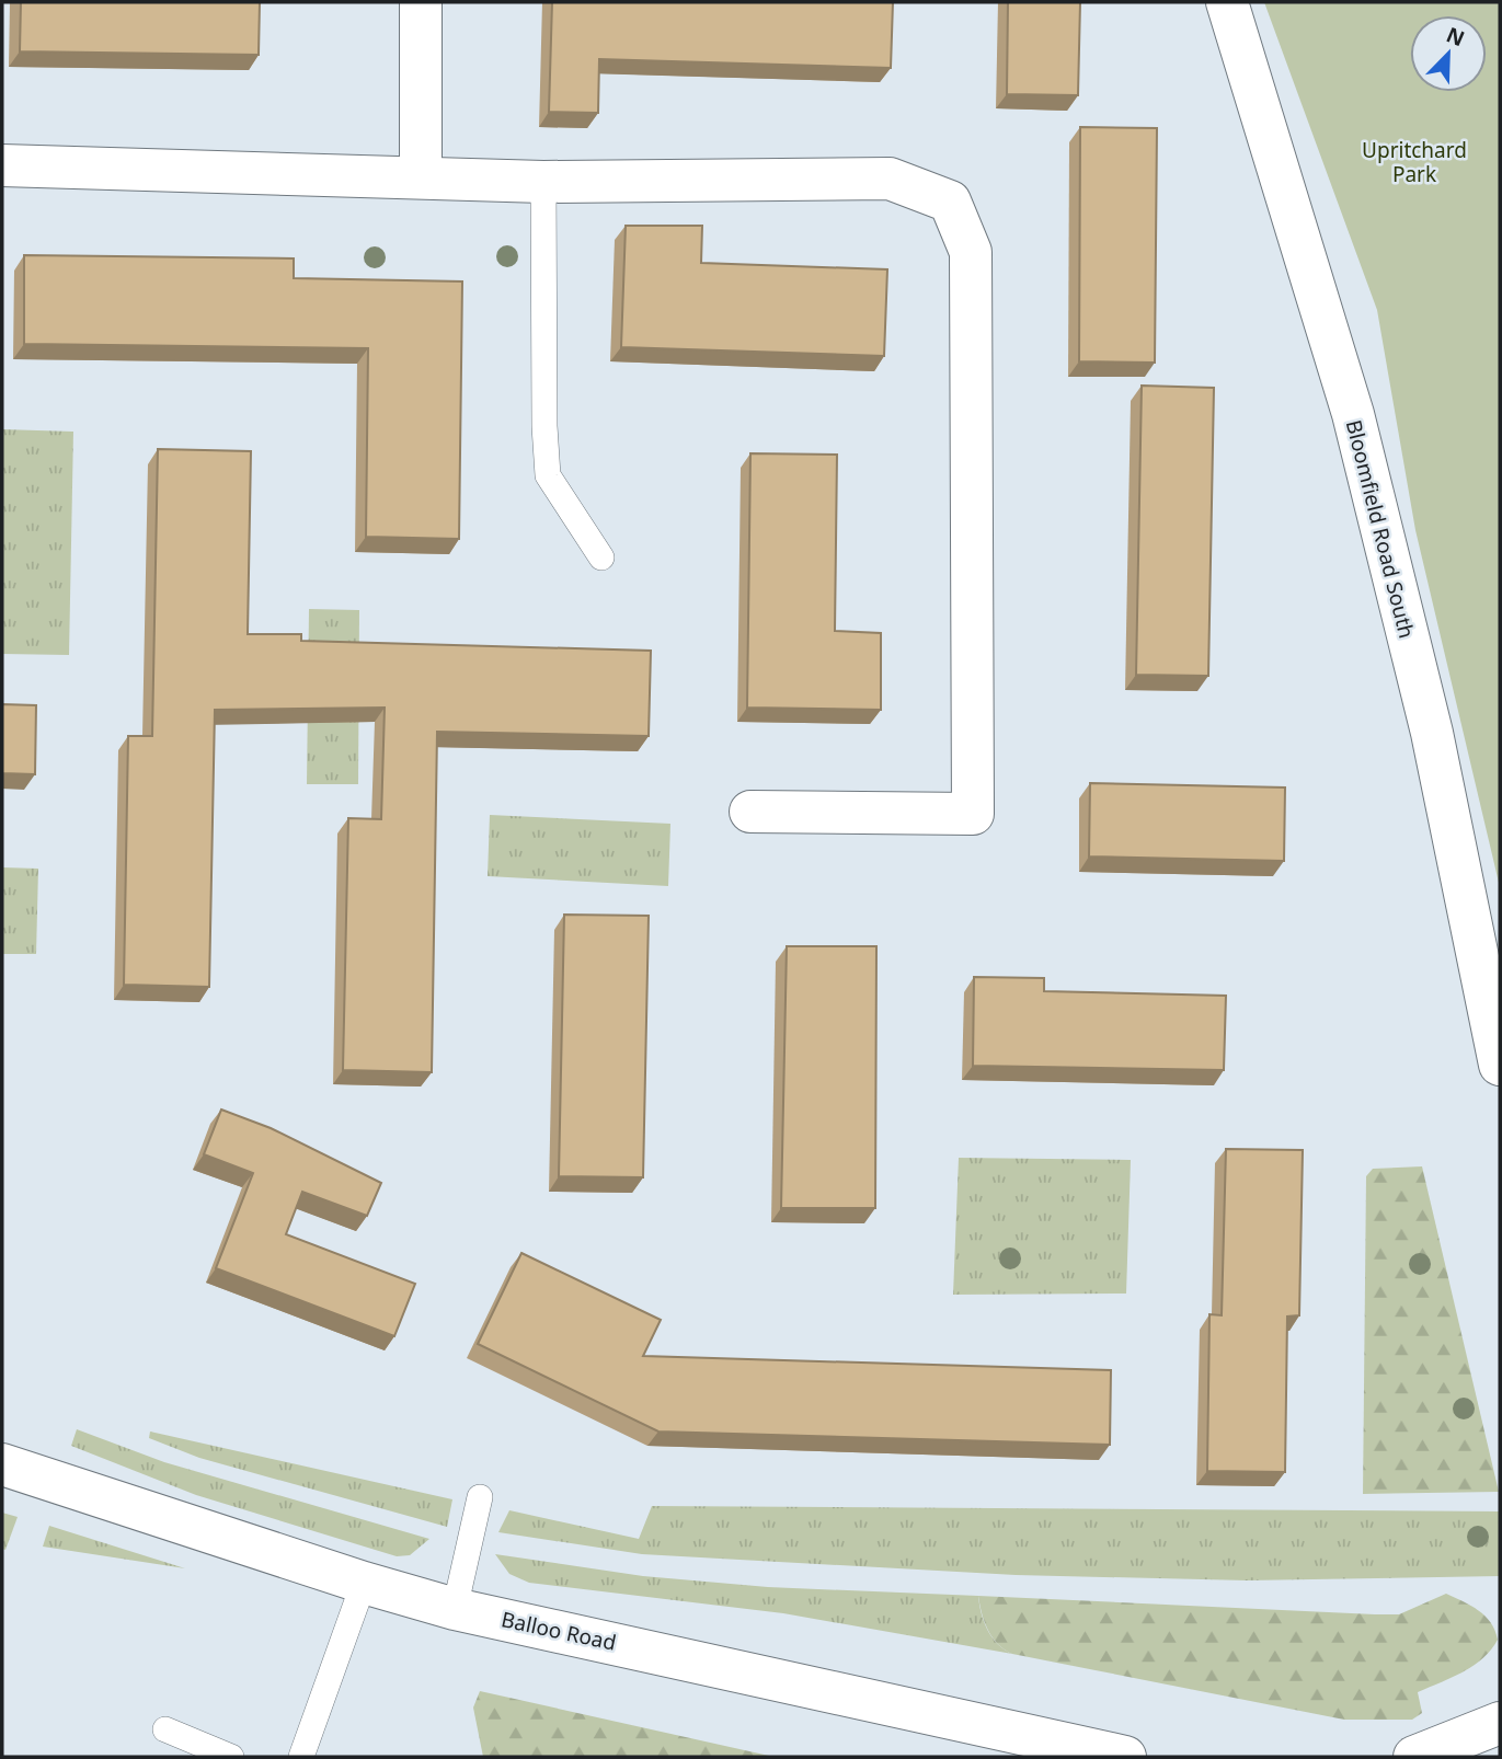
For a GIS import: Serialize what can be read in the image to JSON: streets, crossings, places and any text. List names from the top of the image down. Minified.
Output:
{"streets":{"street":["Bloomfield Road South","Balloo Road"]},"parks":["Upritchard Park"],"north":"top right"}
